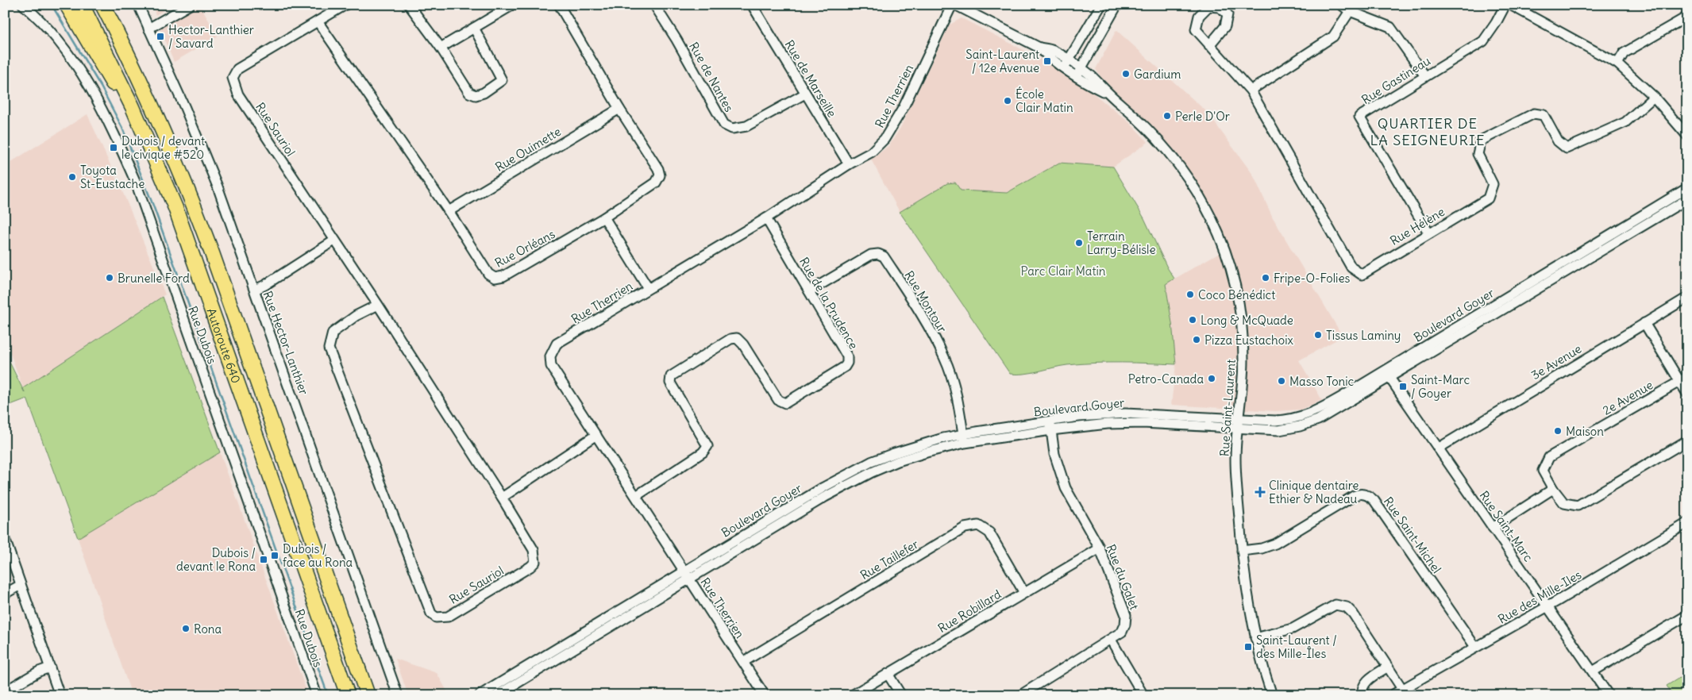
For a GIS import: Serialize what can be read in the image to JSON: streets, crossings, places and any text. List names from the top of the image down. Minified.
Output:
{"streets":{"highway":["Autoroute 640"],"street":["Rue de Nantes","Rue de Marseille","Rue Gastineau","Rue Therrien","Rue Sauriol","Rue Ouimette","Rue Hélène","Rue Orléans","Rue Montour","Rue de la Prudence","Boulevard Goyer","Rue Dubois","Rue Hector-Lanthier","3e Avenue","2e Avenue","Rue Saint-Laurent","Rue Saint-Marc","Rue Saint-Michel","Rue Taillefer","Rue du Galet","Rue des Mille-Iles","Rue Robillard"]},"crossings":[["Rue de Nantes","Rue de Marseille"],["Rue de Marseille","Rue Therrien"],["Rue Gastineau","Rue Hélène"],["Rue Therrien","Rue de la Prudence"],["Rue Therrien","Boulevard Goyer"],["Rue Therrien","Rue Saint-Laurent"],["Rue Therrien","Rue Taillefer"],["Rue Sauriol","Rue Orléans"],["Rue Ouimette","Rue Orléans"],["Rue Montour","Rue de la Prudence"],["Rue Montour","Boulevard Goyer"],["Boulevard Goyer","Rue Saint-Laurent"],["Boulevard Goyer","Rue Saint-Marc"],["Boulevard Goyer","Rue du Galet"],["3e Avenue","Rue Saint-Marc"],["Rue Saint-Laurent","Rue Saint-Michel"],["Rue Saint-Marc","Rue des Mille-Iles"],["Rue Saint-Michel","Rue des Mille-Iles"],["Rue Taillefer","Rue Robillard"],["Rue du Galet","Rue Robillard"]],"districts":["QUARTIER DE LA SEIGNEURIE"],"parks":["Parc Clair Matin"],"places":{"transit":["Hector-Lanthier / Savard","Saint-Laurent / 12e Avenue","Dubois / devant le civique #520","Saint-Marc / Goyer","Dubois / face au Rona","Dubois / devant le Rona","Saint-Laurent / des Mille-Îles"],"other":["Gardium","École Clair Matin","Perle D'Or","Toyota St-Eustache","Terrain Larry-Bélisle","Brunelle Ford","Fripe-O-Folies","Coco Bénédict","Long & McQuade","Tissus Laminy","Pizza Eustachoix","Petro-Canada","Masso Tonic","Maison","Rona"],"health":["Clinique dentaire Ethier & Nadeau"]}}
